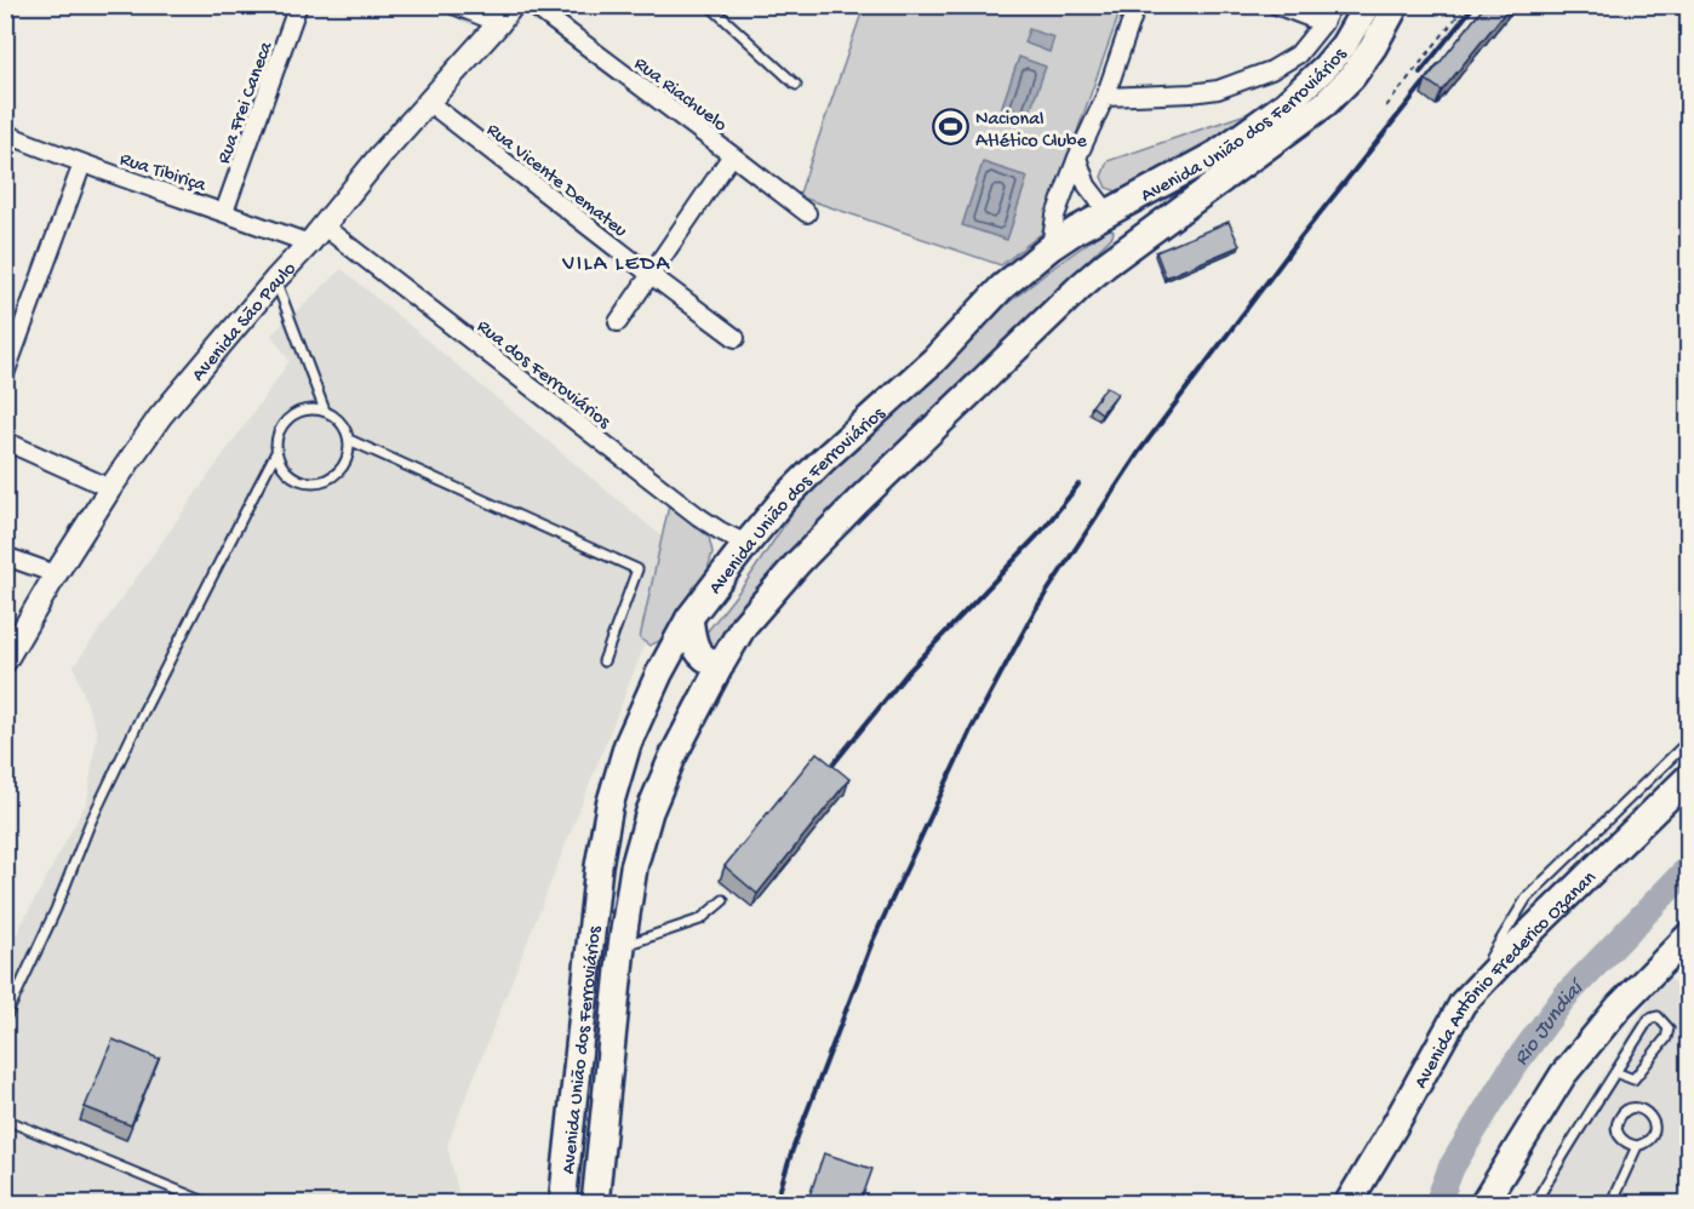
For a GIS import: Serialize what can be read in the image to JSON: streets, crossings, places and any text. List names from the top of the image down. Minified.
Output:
{"streets":{"main road":["Avenida União dos Ferroviários","Avenida São Paulo","Avenida Antônio Frederico Ozanan"],"street":["Rua Riachuelo","Rua Frei Caneca","Rua Tibiriça","Rua Vicente Demateu","Rua dos Ferroviários"]},"crossings":[["Rua Frei Caneca","Rua Tibiriça"],["Avenida União dos Ferroviários","Rua dos Ferroviários"],["Rua Tibiriça","Avenida São Paulo"],["Rua Tibiriça","Rua dos Ferroviários"],["Rua Vicente Demateu","Avenida São Paulo"],["Avenida São Paulo","Rua dos Ferroviários"]],"districts":["VILA LEDA"],"water":["Rio Jundiaí"],"places":{"sports":["Nacional Atlético Clube"]}}
